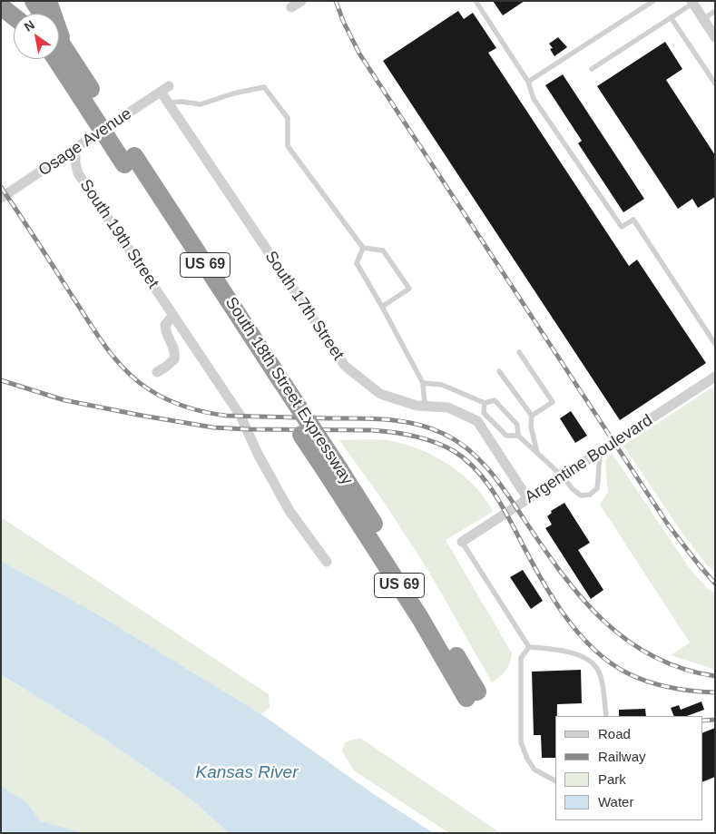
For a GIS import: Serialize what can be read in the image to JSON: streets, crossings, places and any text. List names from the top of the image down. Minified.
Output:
{"streets":{"highway":["US 69","South 18th Street Expressway"],"street":["Osage Avenue","South 19th Street","South 17th Street","Argentine Boulevard"]},"crossings":[["Osage Avenue","South 19th Street"],["Osage Avenue","South 17th Street"],["South 17th Street","Argentine Boulevard"]],"water":["Kansas River"],"legend":["Road","Railway","Park","Water"],"north":"top left"}
